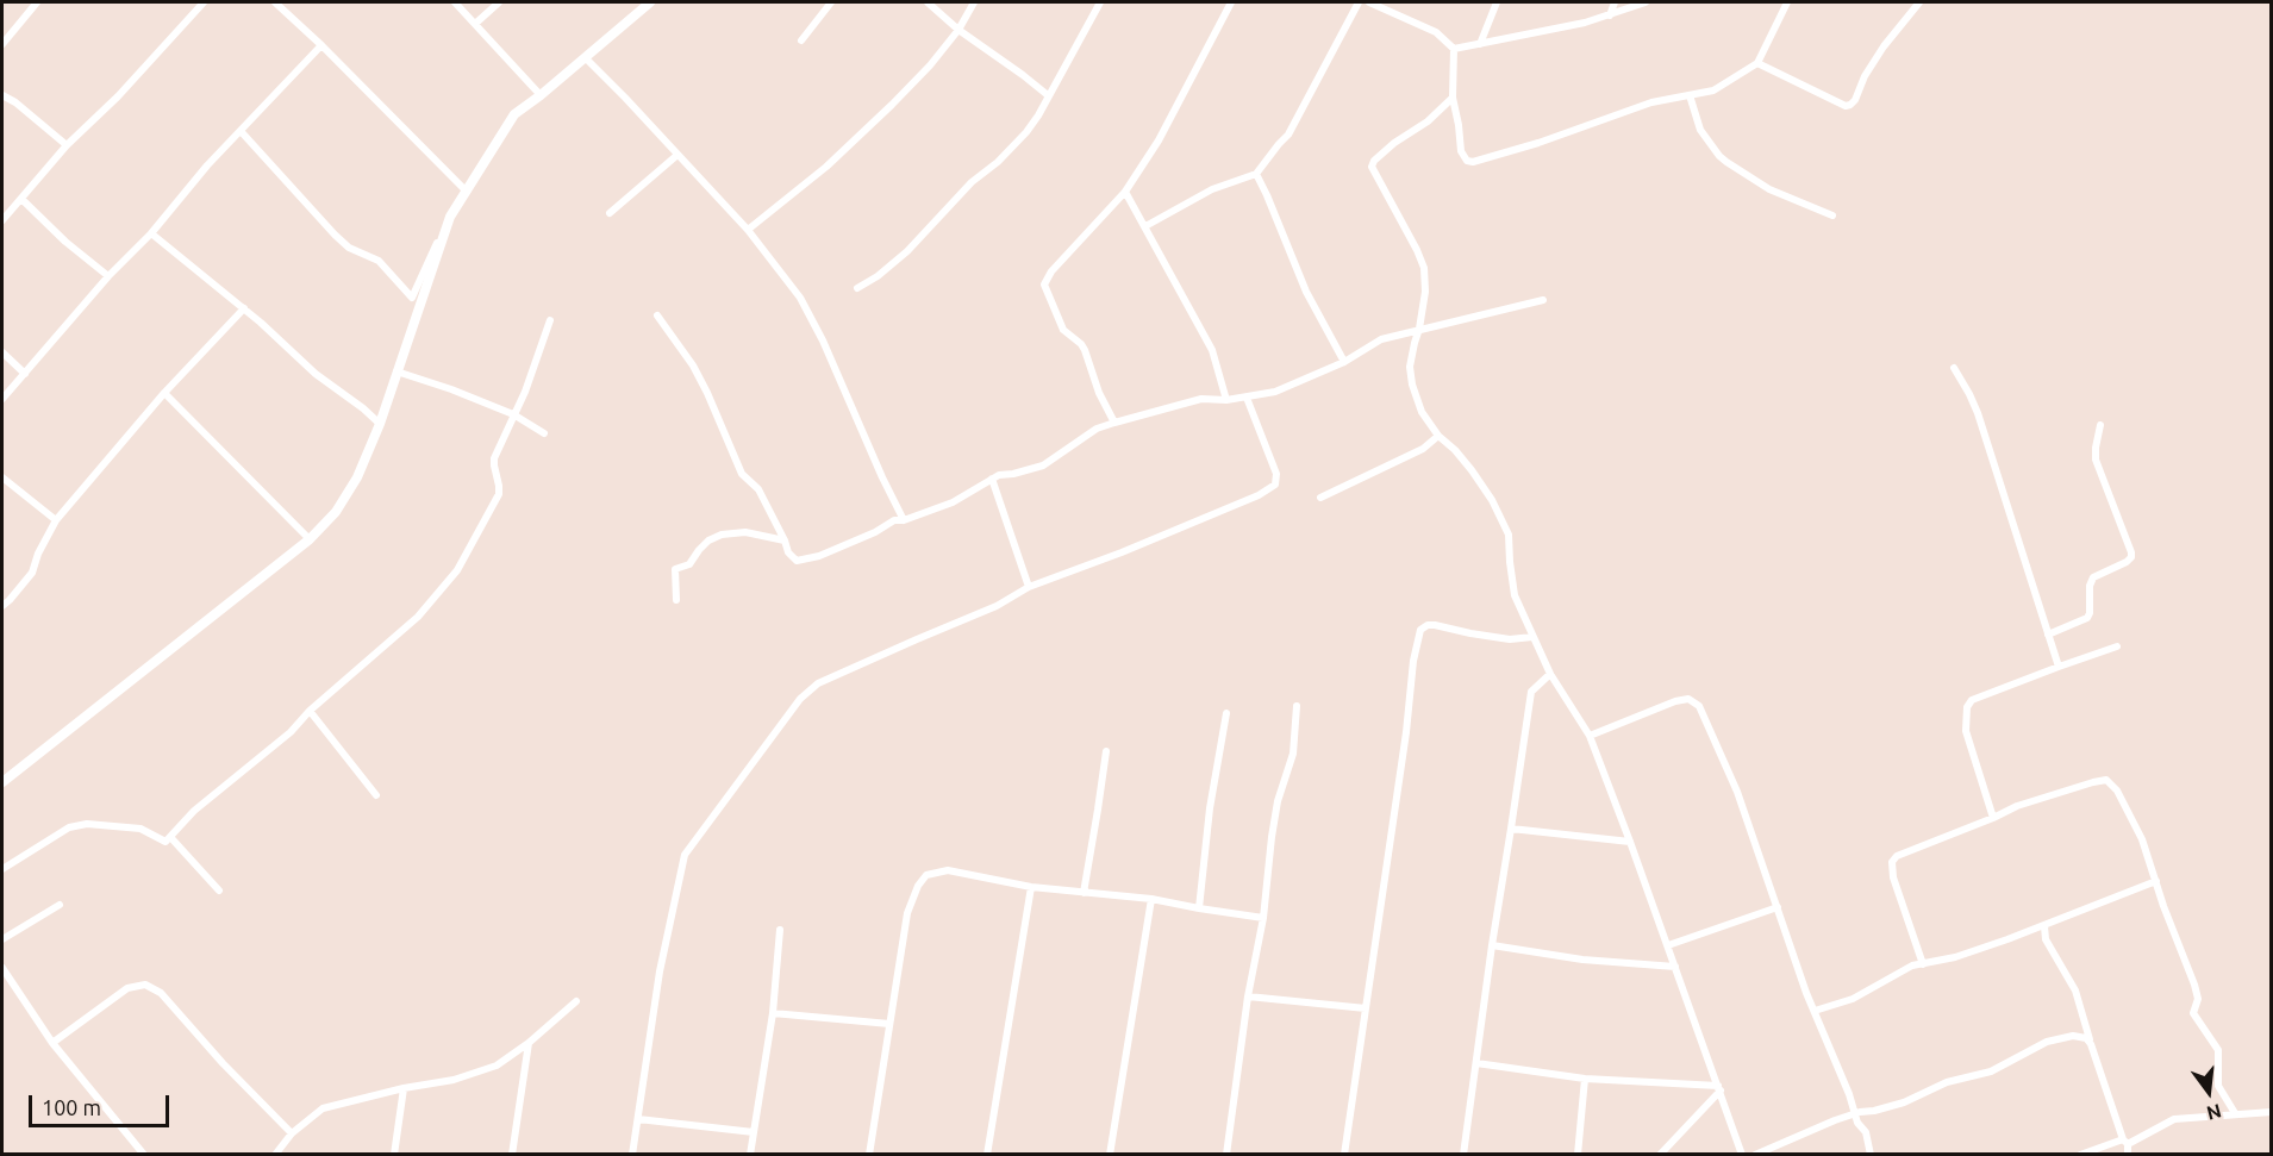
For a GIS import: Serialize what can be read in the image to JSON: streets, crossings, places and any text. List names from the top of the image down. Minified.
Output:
{"scale_bar":"100 m","north":"bottom"}
